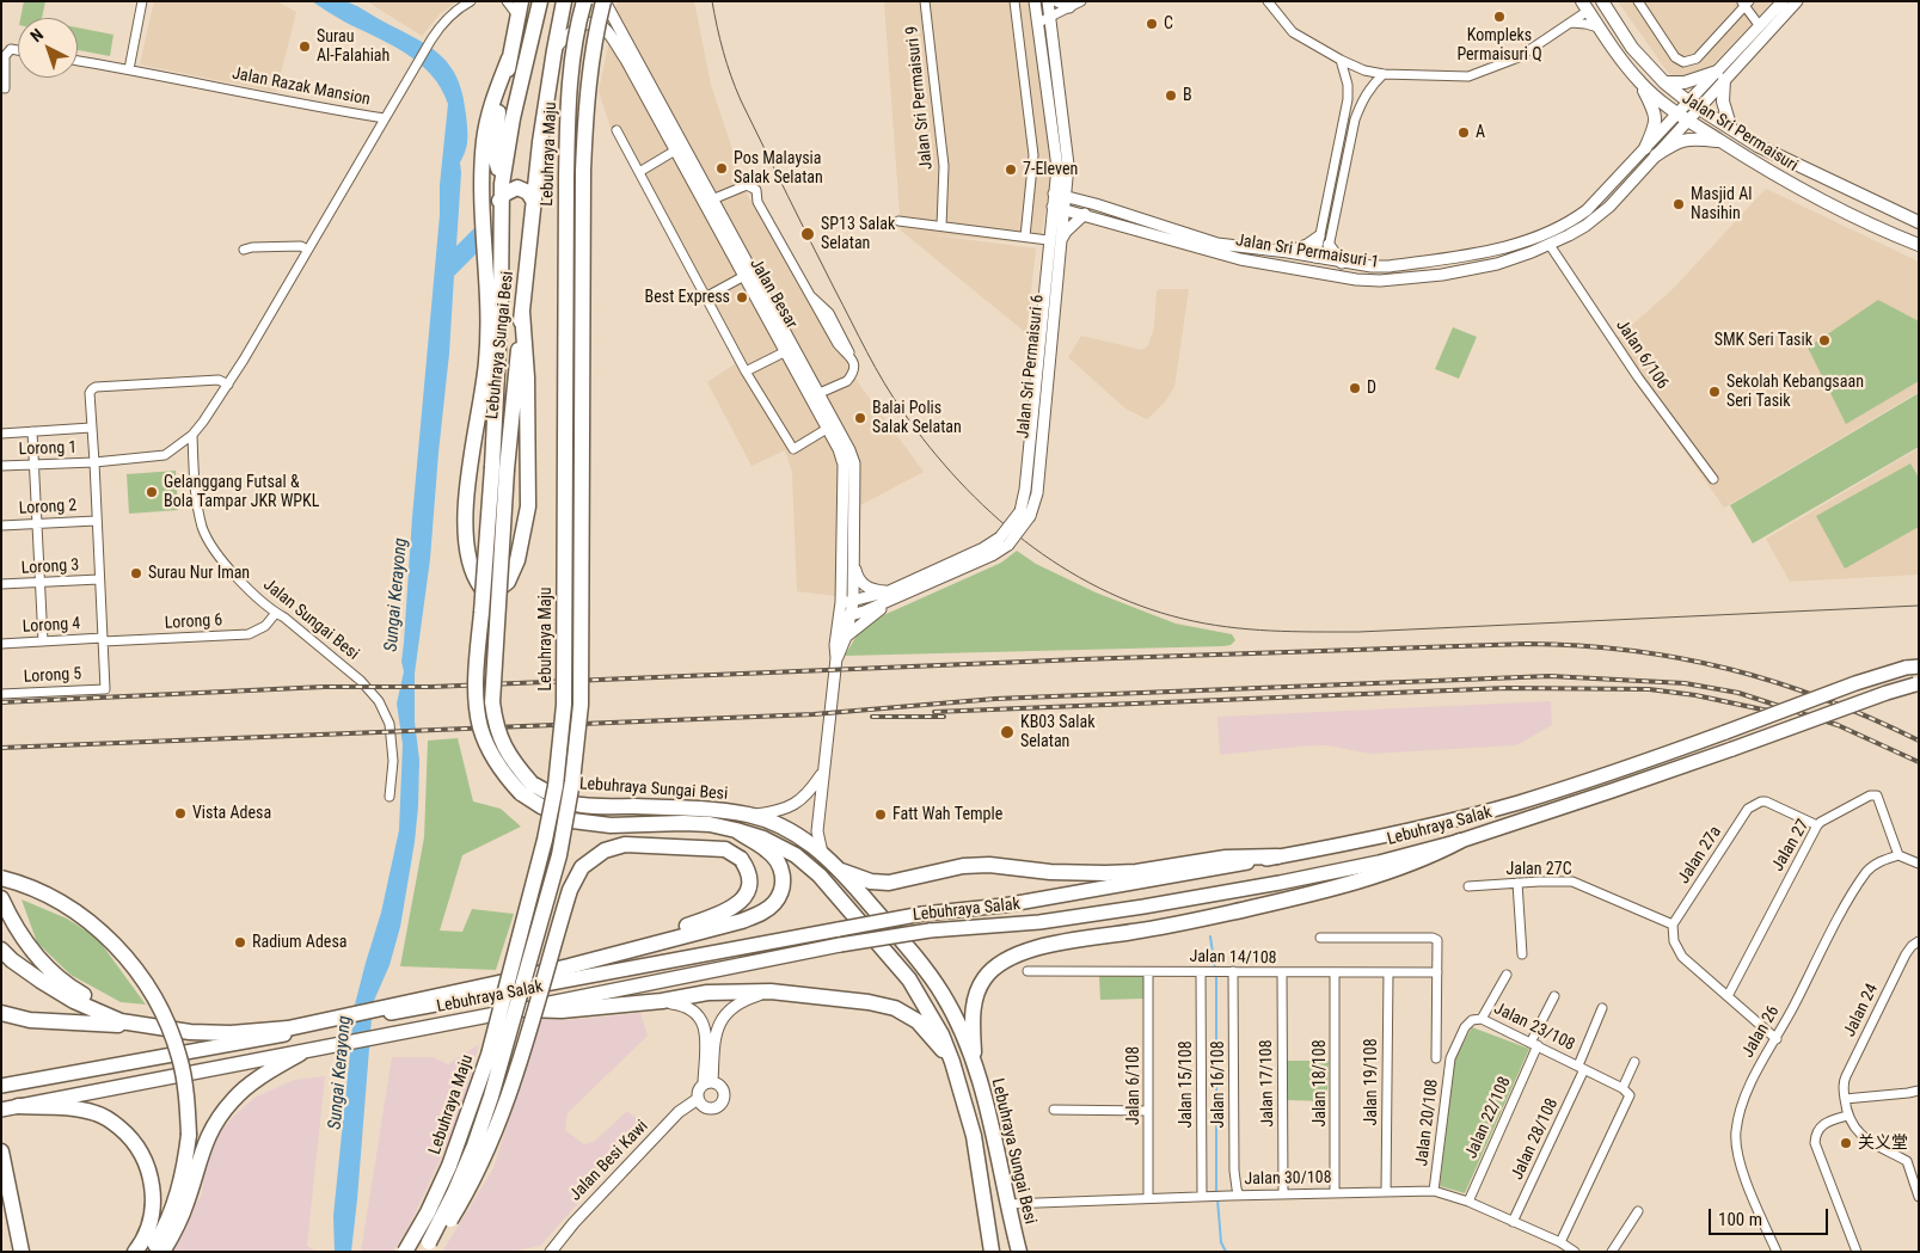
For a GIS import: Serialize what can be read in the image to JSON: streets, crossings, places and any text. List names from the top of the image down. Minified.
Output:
{"streets":{"highway":["Lebuhraya Maju","Lebuhraya Sungai Besi","Lebuhraya Salak"],"main road":["Jalan Sri Permaisuri"],"street":["Jalan Razak Mansion","Jalan Sri Permaisuri 9","Jalan Sri Permaisuri 1","Jalan Besar","Jalan 6/106","Jalan Sri Permaisuri 6","Lorong 1","Lorong 2","Lorong 3","Jalan Sungai Besi","Lorong 6","Lorong 4","Lorong 5","Jalan 27","Jalan 27a","Jalan 27C","Jalan 14/108","Jalan 24","Jalan 23/108","Jalan 26","Jalan 19/108","Jalan 17/108","Jalan 18/108","Jalan 15/108","Jalan 16/108","Jalan 6/108","Jalan 22/108","Jalan 20/108","Jalan 28/108","Jalan Besi Kawi","Jalan 30/108"]},"crossings":[["Jalan Sri Permaisuri","Jalan Sri Permaisuri 1"],["Lebuhraya Maju","Jalan Besar"],["Jalan Sri Permaisuri 1","Jalan 6/106"],["Jalan Sri Permaisuri 1","Jalan Sri Permaisuri 6"],["Jalan Besar","Lebuhraya Sungai Besi"],["Jalan Besar","Jalan Sri Permaisuri 6"],["Lebuhraya Sungai Besi","Jalan 30/108"],["Jalan Sungai Besi","Lorong 6"],["Lorong 6","Lorong 4"],["Lorong 6","Lorong 5"],["Lorong 4","Lorong 5"],["Jalan 27","Jalan 27a"],["Jalan 27","Jalan 26"],["Jalan 27a","Jalan 27C"],["Jalan 14/108","Jalan 19/108"],["Jalan 14/108","Jalan 17/108"],["Jalan 14/108","Jalan 18/108"],["Jalan 14/108","Jalan 15/108"],["Jalan 14/108","Jalan 16/108"],["Jalan 14/108","Jalan 6/108"],["Jalan 14/108","Jalan 20/108"],["Jalan 23/108","Jalan 22/108"],["Jalan 23/108","Jalan 20/108"],["Jalan 23/108","Jalan 28/108"],["Jalan 19/108","Jalan 30/108"],["Jalan 17/108","Jalan 30/108"],["Jalan 18/108","Jalan 30/108"],["Jalan 15/108","Jalan 30/108"],["Jalan 16/108","Jalan 30/108"],["Jalan 6/108","Jalan 30/108"],["Jalan 22/108","Jalan 30/108"],["Jalan 20/108","Jalan 30/108"],["Jalan 28/108","Jalan 30/108"]],"water":["Sungai Kerayong"],"places":["Kompleks Permaisuri Q","C","Surau Al-Falahiah","B","A","Pos Malaysia Salak Selatan","7-Eleven","Masjid Al Nasihin","SP13 Salak Selatan","Best Express","SMK Seri Tasik","D","Sekolah Kebangsaan Seri Tasik","Balai Polis Salak Selatan","Gelanggang Futsal & Bola Tampar JKR WPKL","Surau Nur Iman","KB03 Salak Selatan","Vista Adesa","Fatt Wah Temple","Radium Adesa","关义堂"],"scale_bar":"100 m","north":"top left"}
